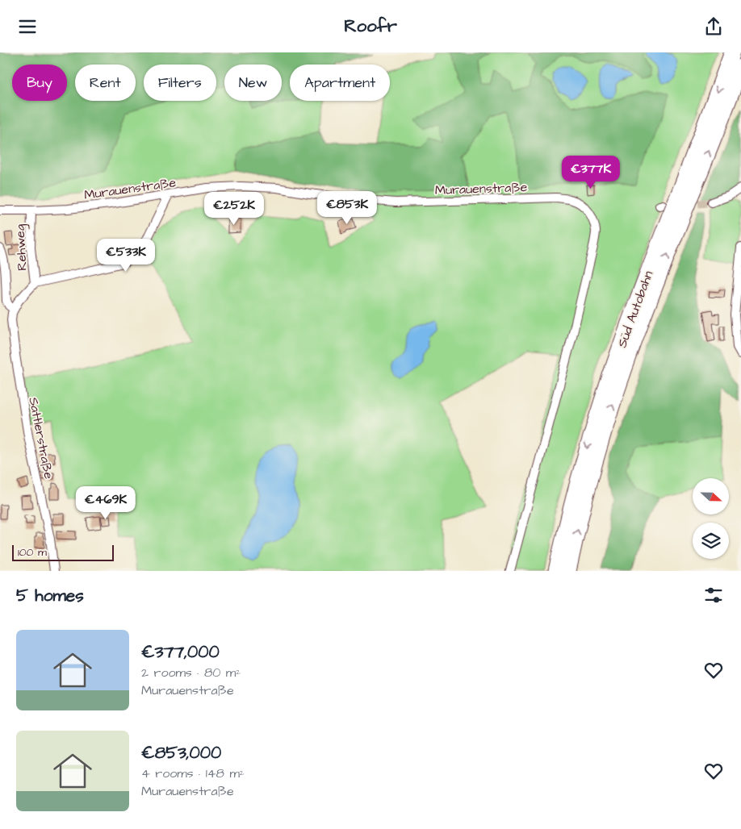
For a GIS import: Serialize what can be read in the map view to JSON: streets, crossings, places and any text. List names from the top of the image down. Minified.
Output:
{"streets":{"highway":["Süd Autobahn"],"street":["Murauenstraße","Rehweg","Sattlerstraße"]},"crossings":[["Murauenstraße","Rehweg"],["Rehweg","Sattlerstraße"]],"scale_bar":"100 m","north":"right","page":{"header":"Roofr","chip":["Buy","Rent","Filters","New","Apartment"],"price":["€377K","€853K","€252K","€533K","€469K"],"scale":"100 m","heading":"5 homes","list":[{"name":"€377,000","note":"2 rooms · 80 m² · Murauenstraße"},{"name":"€853,000","note":"4 rooms · 148 m² · Murauenstraße"}]}}
